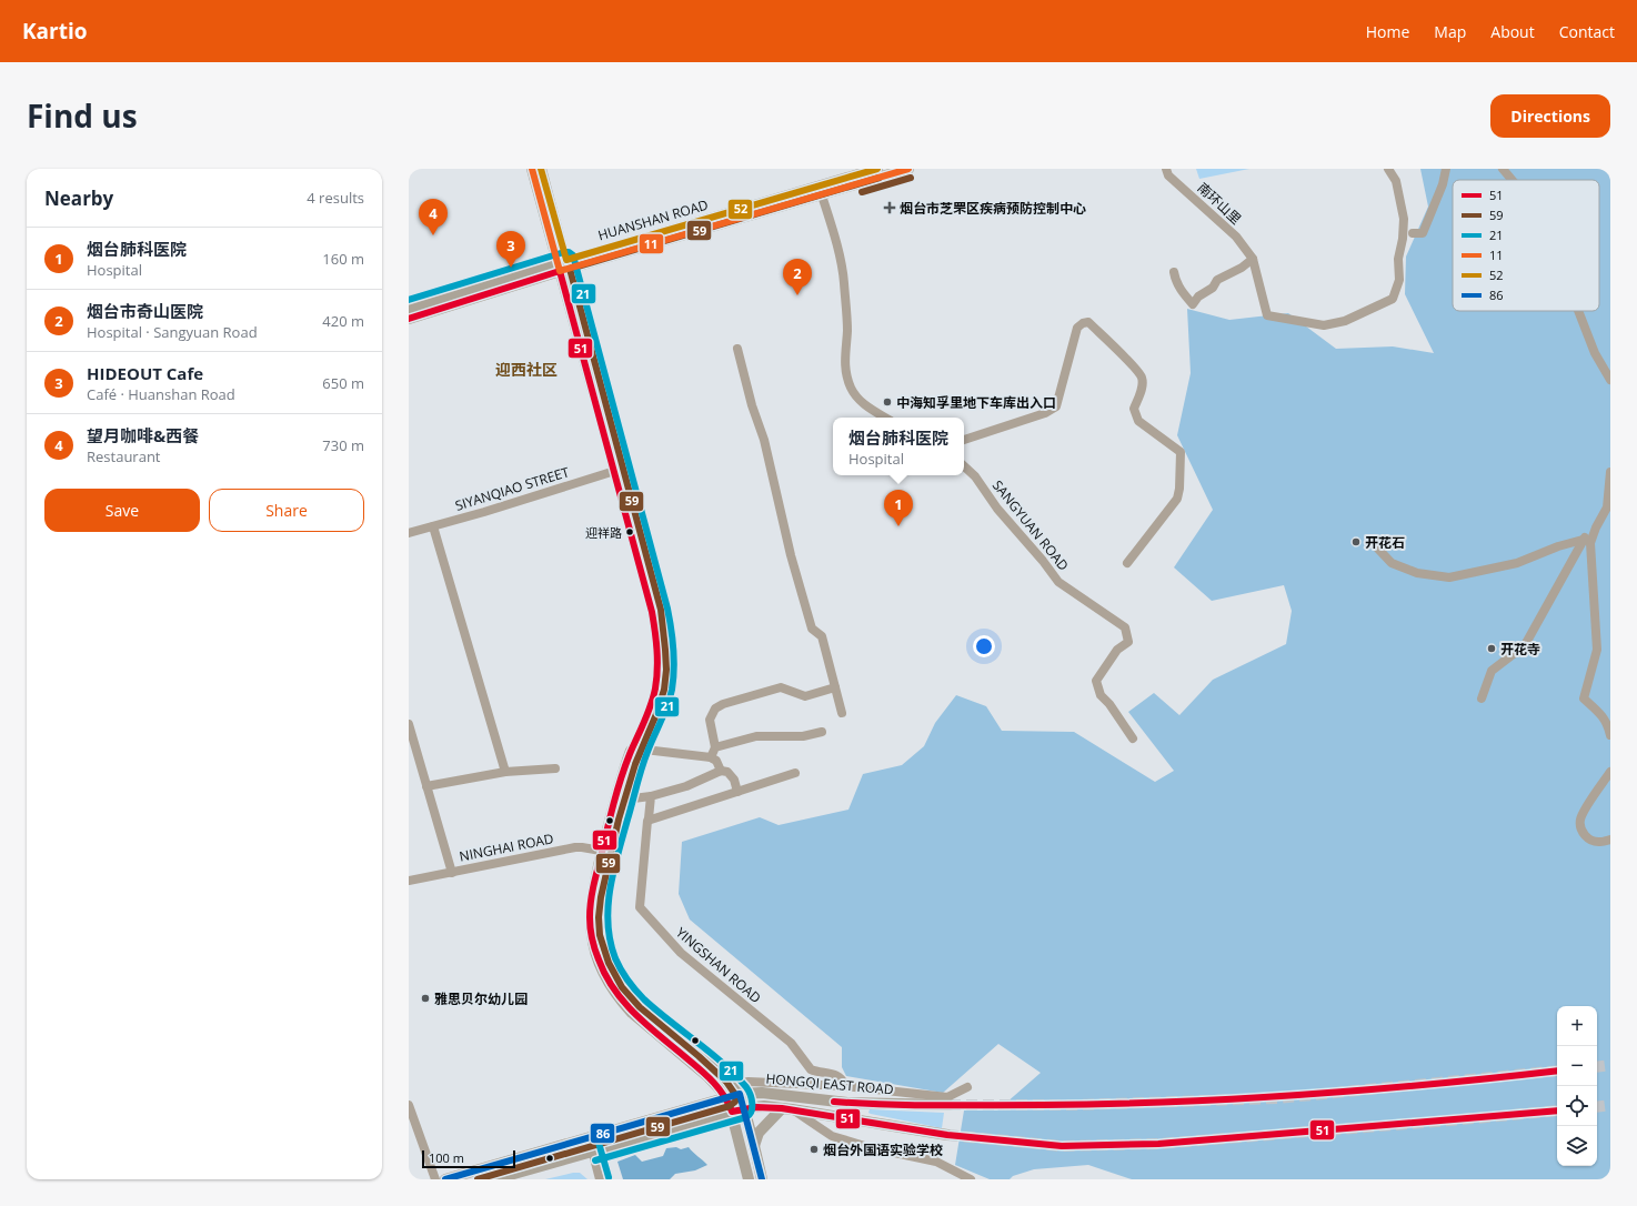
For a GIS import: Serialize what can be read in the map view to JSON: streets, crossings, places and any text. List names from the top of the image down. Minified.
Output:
{"streets":{"main road":["HUANSHAN ROAD","HONGQI EAST ROAD"],"street":["南环山里","SIYANQIAO STREET","SANGYUAN ROAD","NINGHAI ROAD","YINGSHAN ROAD"]},"districts":["迎西社区"],"places":{"health":["烟台市芝罘区疾病预防控制中心"],"other":["中海知孚里地下车库出入口","迎祥路","开花石","开花寺","雅思贝尔幼儿园","烟台外国语实验学校"]},"lines":["transit line 11","transit line 52","transit line 59","transit line 21","transit line 51","transit line 86"],"legend":["51","59","21","11","52","86"],"scale_bar":"100 m","page":{"header":"Kartio","nav":["Home","Map","About","Contact"],"title":"Find us","buttons":["Directions",["Save","Share"]],"heading":["Nearby","4 results"],"pins":["4","3","2","1"],"list":[{"mark":"1","name":"烟台肺科医院","note":"Hospital","value":"160 m"},{"mark":"2","name":"烟台市奇山医院","note":"Hospital · Sangyuan Road","value":"420 m"},{"mark":"3","name":"HIDEOUT Cafe","note":"Café · Huanshan Road","value":"650 m"},{"mark":"4","name":"望月咖啡&西餐","note":"Restaurant","value":"730 m"}],"popup":["烟台肺科医院","Hospital"],"map_buttons":["+","−"],"scale":"100 m"}}
